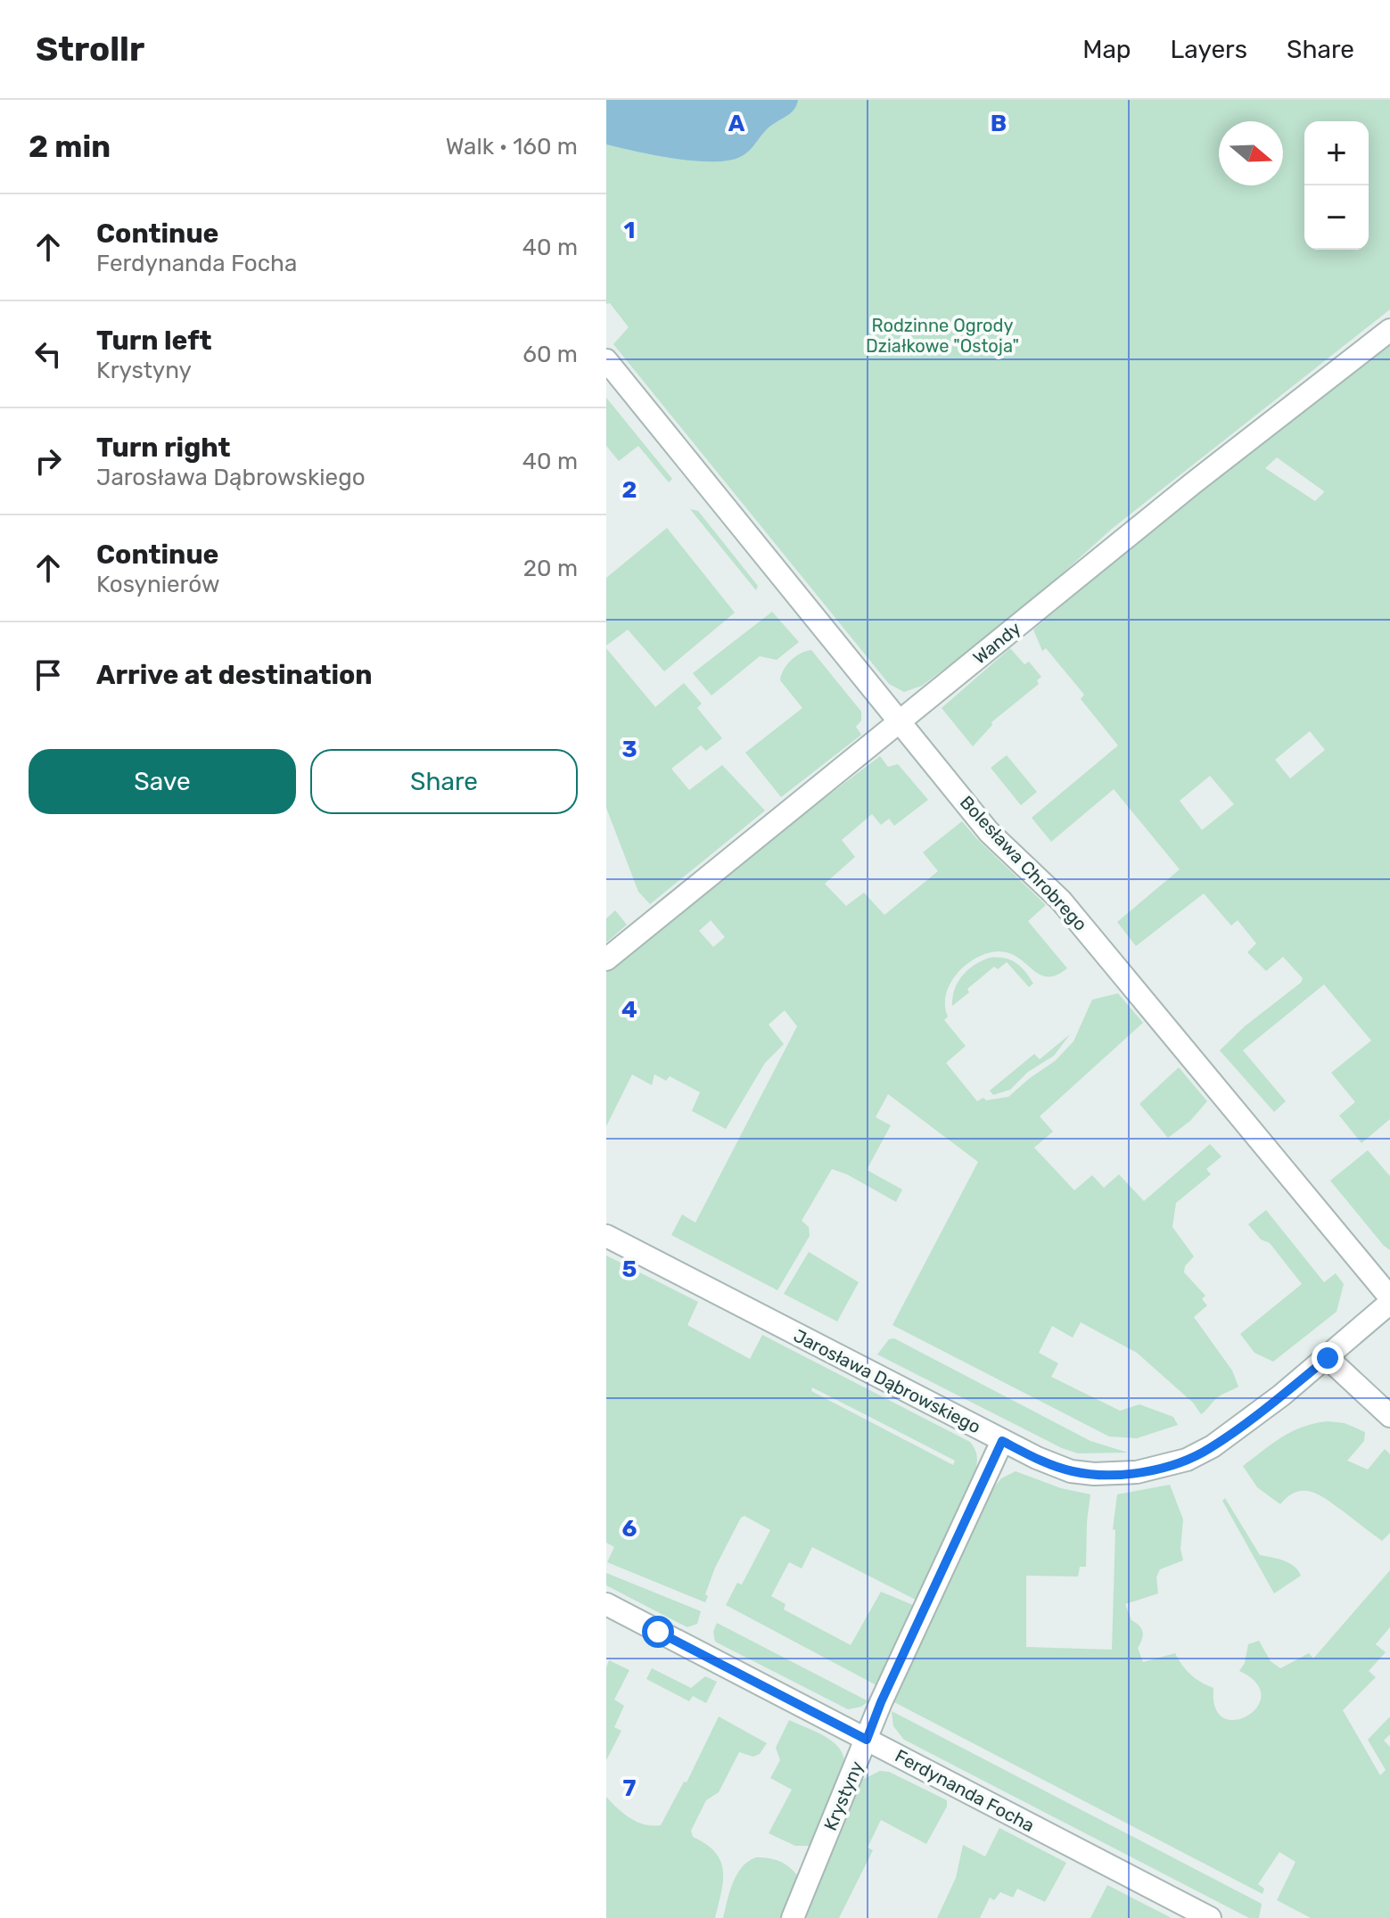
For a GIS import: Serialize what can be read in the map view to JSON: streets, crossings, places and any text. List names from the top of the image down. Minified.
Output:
{"streets":{"street":["Wandy","Bolesława Chrobrego","Jarosława Dąbrowskiego","Ferdynanda Focha","Krystyny"]},"crossings":[["Wandy","Bolesława Chrobrego"],["Jarosława Dąbrowskiego","Krystyny"],["Ferdynanda Focha","Krystyny"]],"parks":["Rodzinne Ogrody Działkowe \"Ostoja\""],"north":"right","page":{"header":"Strollr","nav":["Map","Layers","Share"],"heading":["2 min","Walk · 160 m"],"map_buttons":["+","−"],"list":[["Continue","Ferdynanda Focha","40 m"],["Turn left","Krystyny","60 m"],["Turn right","Jarosława Dąbrowskiego","40 m"],["Continue","Kosynierów","20 m"],"Arrive at destination"],"buttons":["Save","Share"]},"grid":{"columns":["A","B"],"rows":["1","2","3","4","5","6","7"]}}
